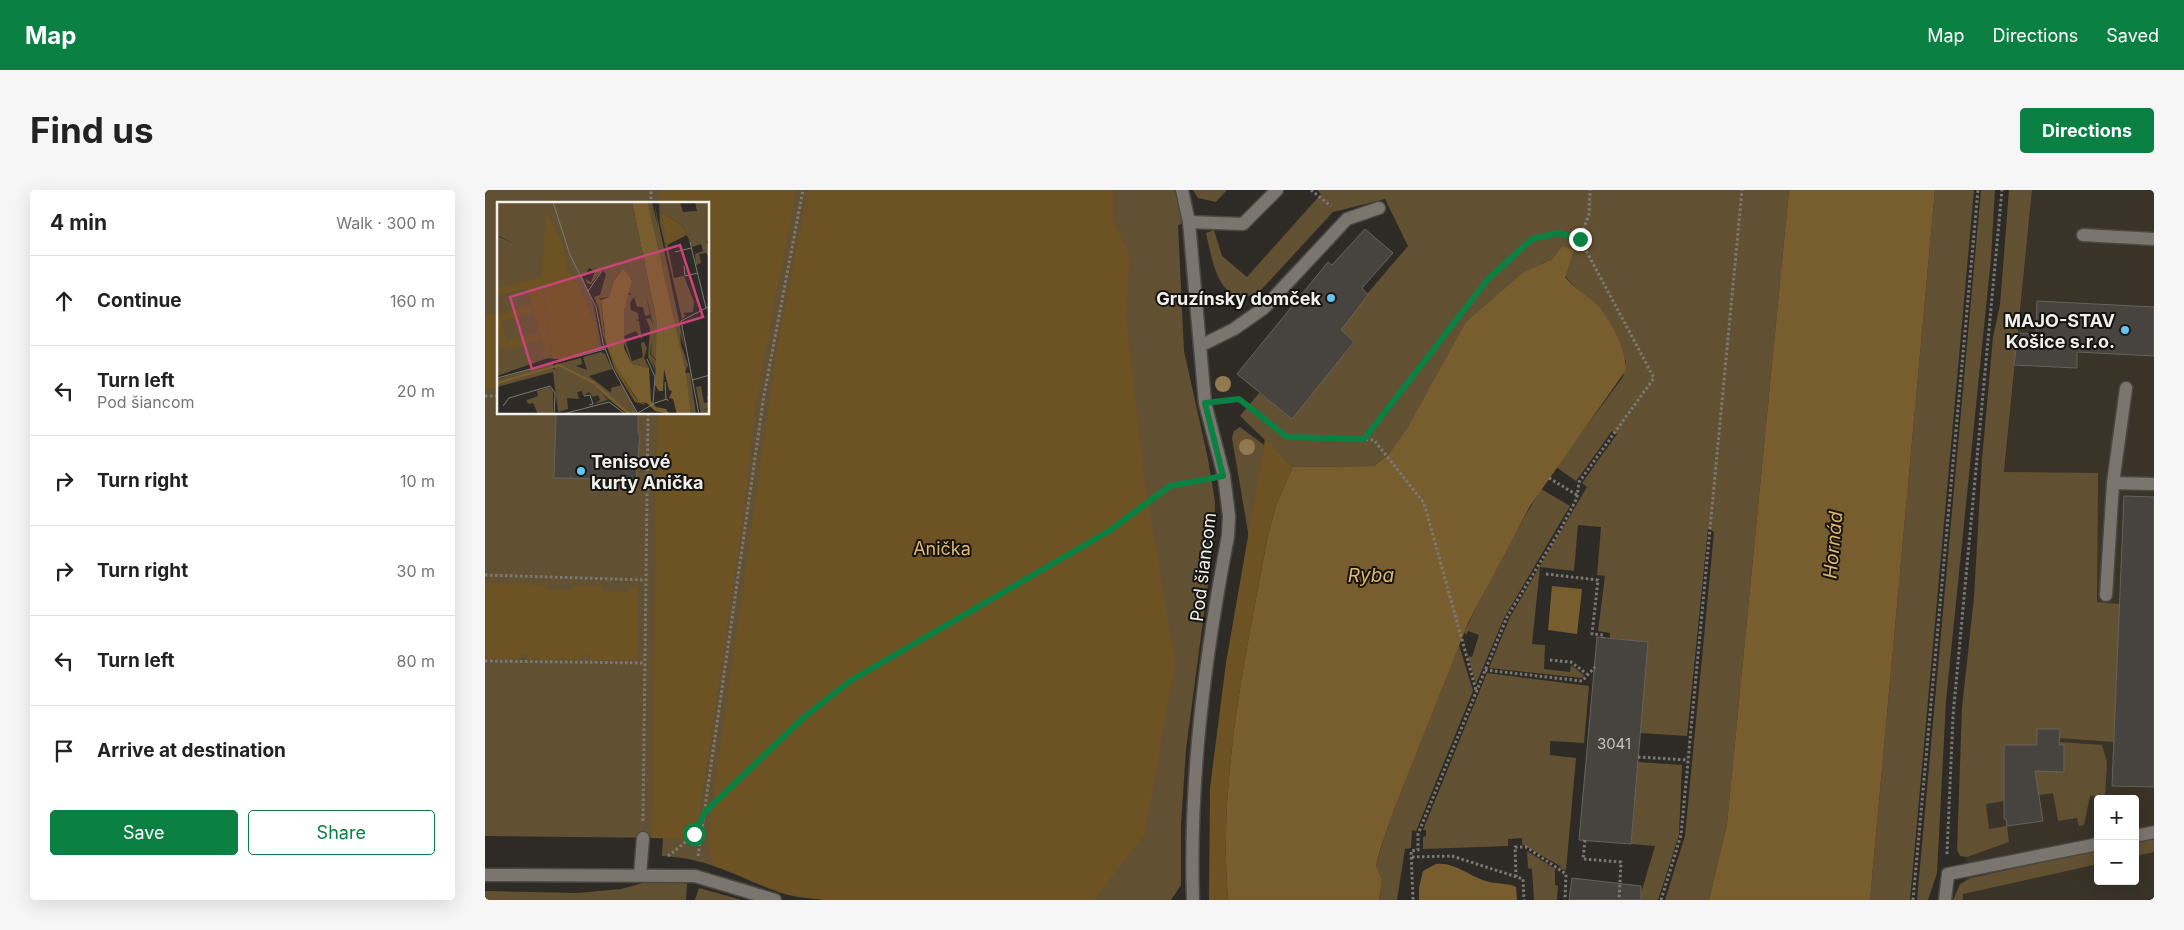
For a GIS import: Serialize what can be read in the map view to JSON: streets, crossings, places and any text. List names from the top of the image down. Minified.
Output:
{"streets":{"lane":["Pod šiancom"]},"water":["Hornád","Ryba"],"parks":["Anička"],"places":["Gruzínsky domček","MAJO-STAV Košice s.r.o.","Tenisové kurty Anička"],"house_numbers":["3041"],"page":{"header":"Map","nav":["Map","Directions","Saved"],"buttons":["Directions",["Save","Share"]],"title":"Find us","heading":["4 min","Walk · 300 m"],"list":[["Continue","160 m"],["Turn left","Pod šiancom","20 m"],["Turn right","10 m"],["Turn right","30 m"],["Turn left","80 m"],"Arrive at destination"],"map_buttons":["+","−"]}}
